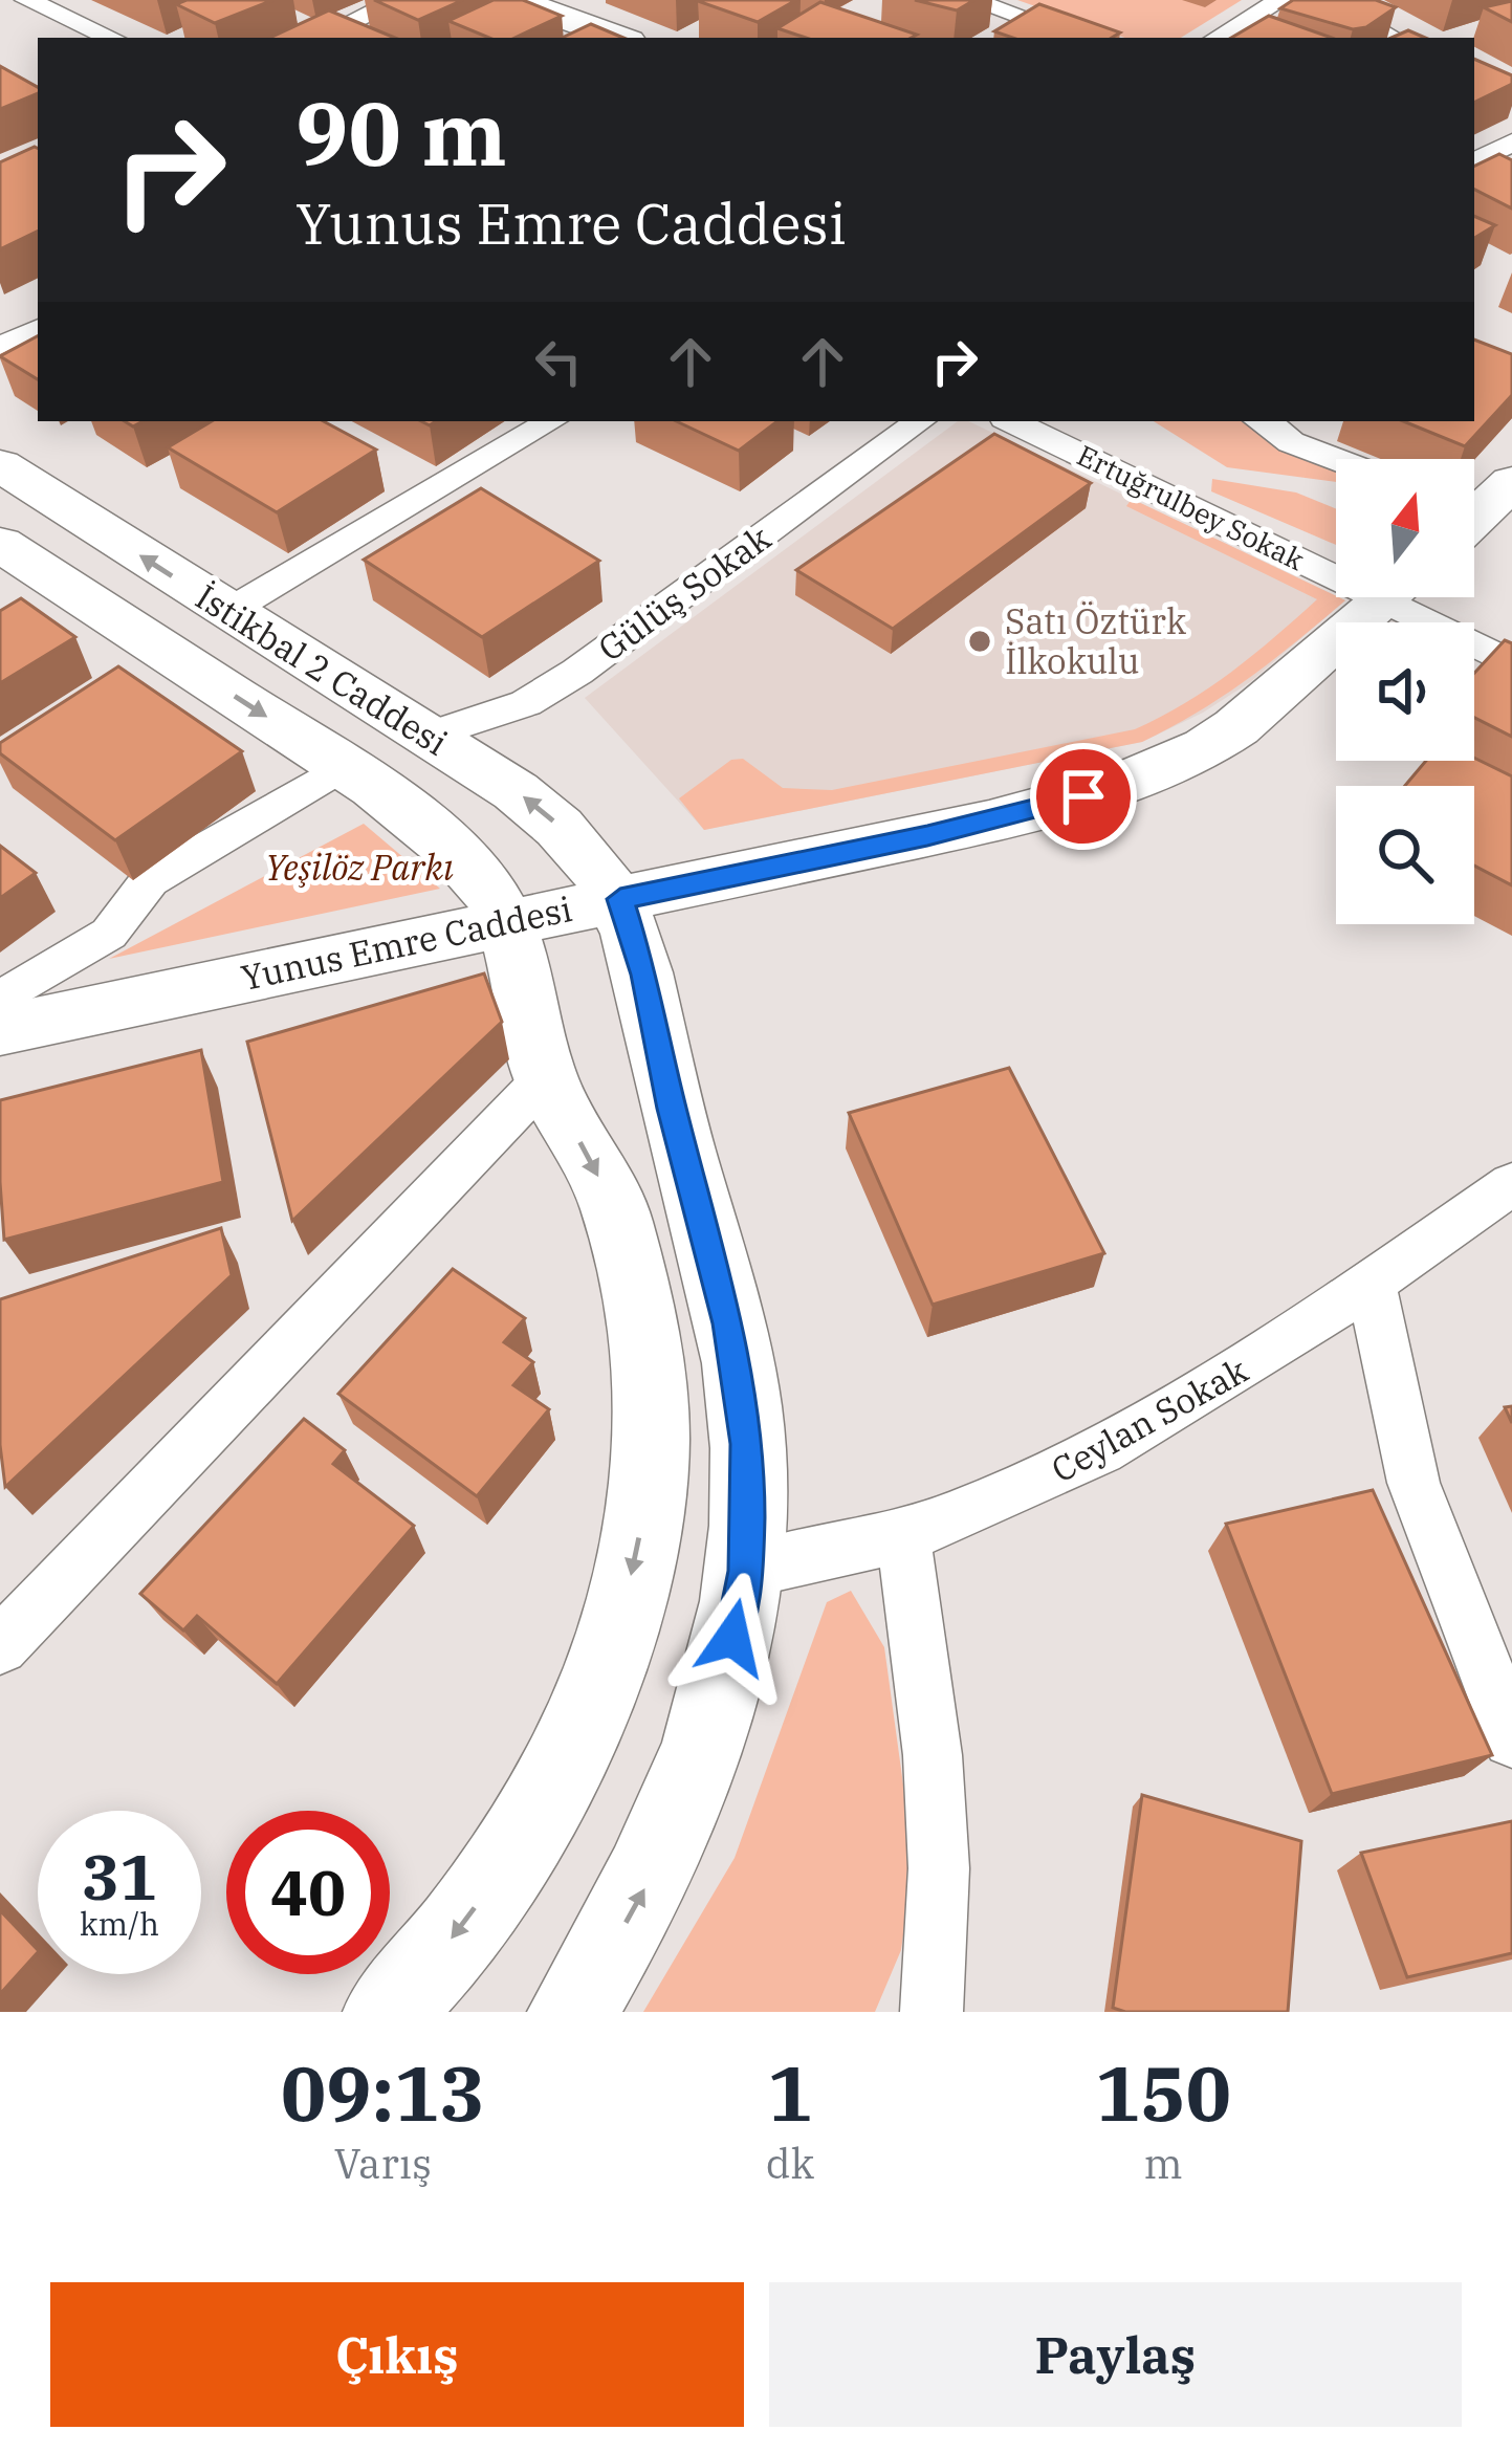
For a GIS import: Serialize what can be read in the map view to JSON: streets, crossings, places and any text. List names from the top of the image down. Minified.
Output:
{"streets":{"street":["Ertuğrulbey Sokak","Gülüş Sokak","İstikbal 2 Caddesi","Yunus Emre Caddesi","Ceylan Sokak"]},"crossings":[["Gülüş Sokak","İstikbal 2 Caddesi"],["İstikbal 2 Caddesi","Yunus Emre Caddesi"]],"parks":["Yeşilöz Parkı"],"places":["Satı Öztürk İlkokulu"],"north":"top","page":{"turn":["90 m","Yunus Emre Caddesi"],"speed":"31 km/h","limit":"40","eta":["09:13","Varış","1","dk","150","m"],"buttons":["Çıkış","Paylaş"]}}
